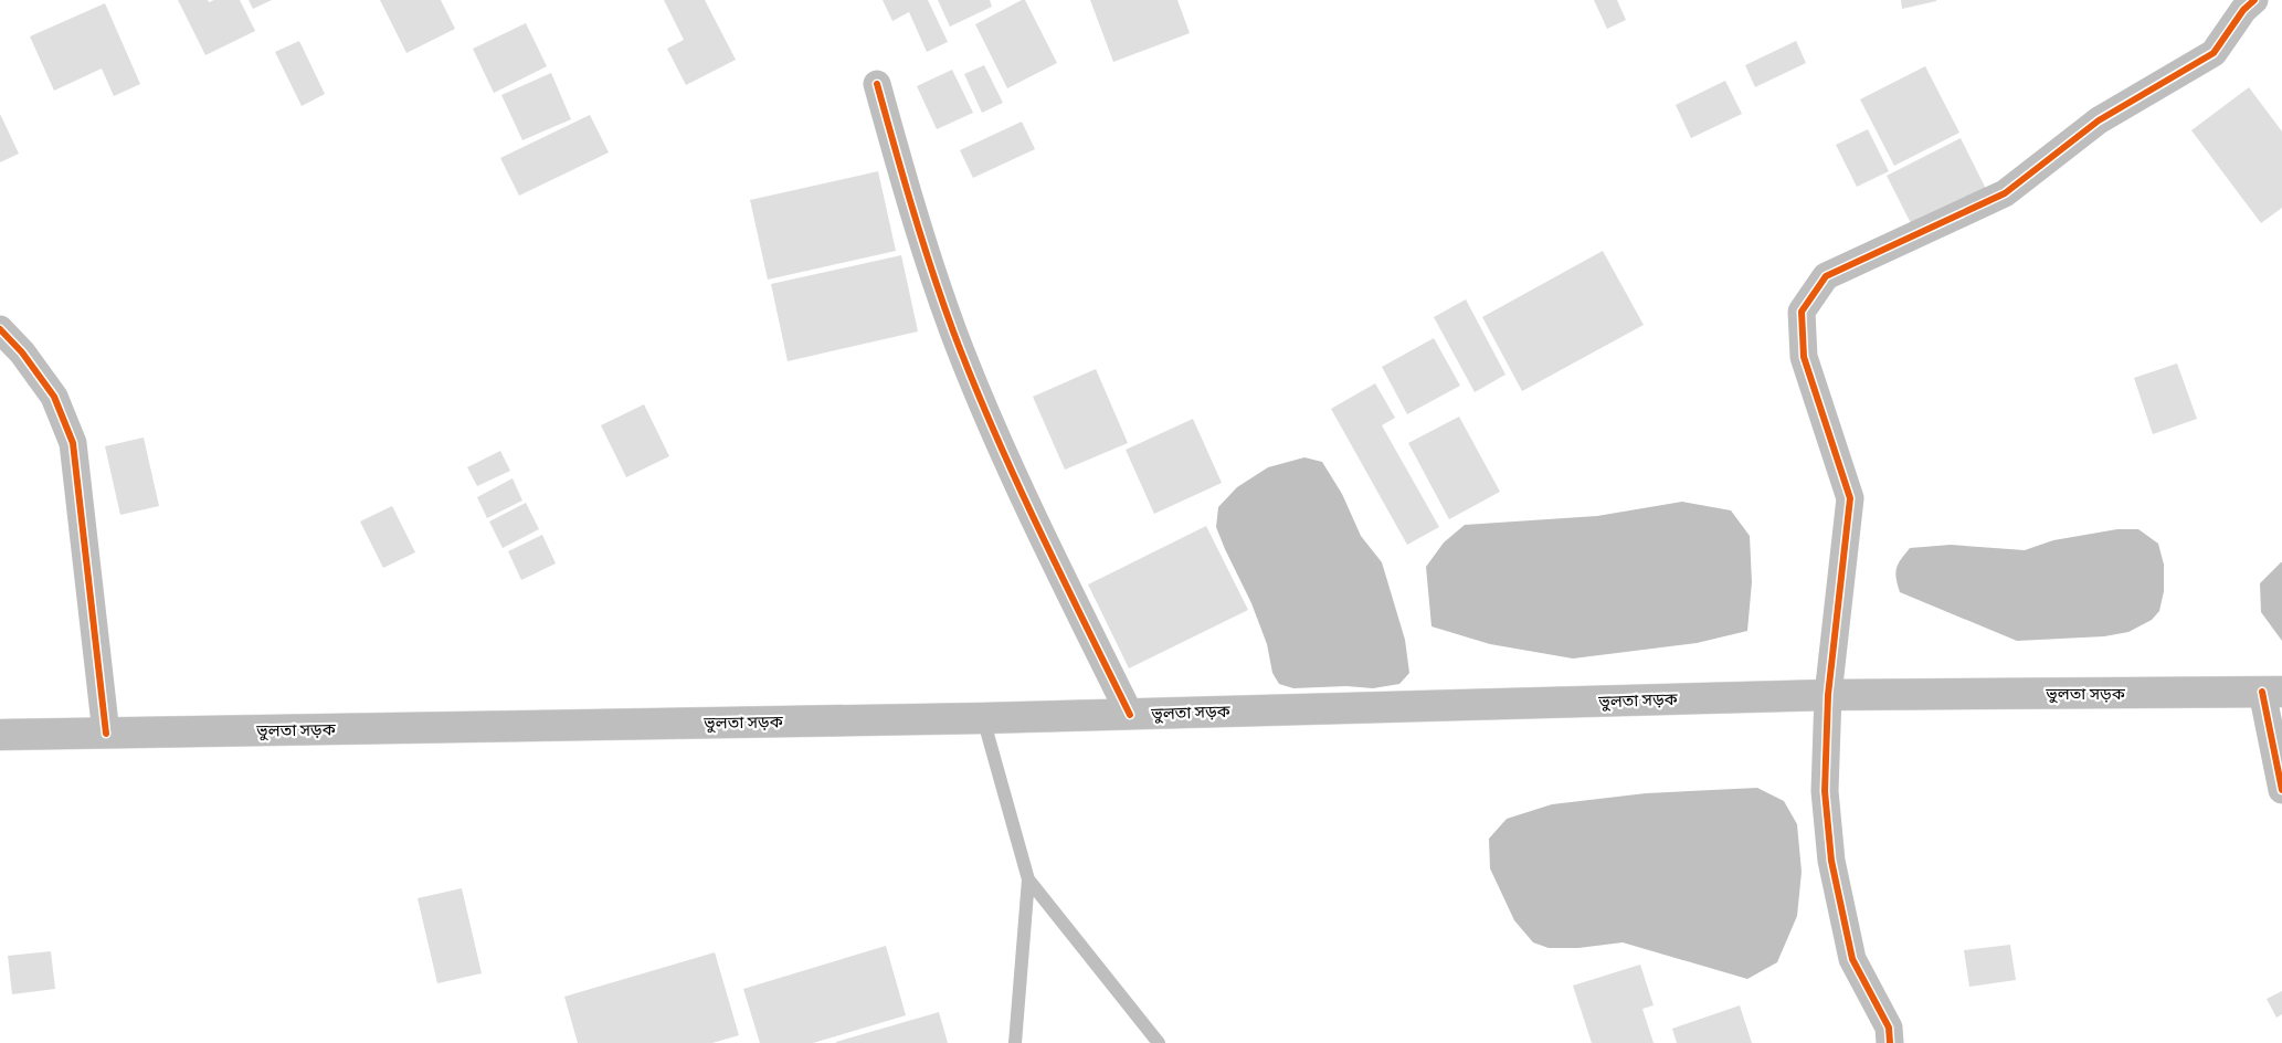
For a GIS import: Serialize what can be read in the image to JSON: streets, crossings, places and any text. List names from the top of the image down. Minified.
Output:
{"streets":{"highway":["ভুলতা সড়ক"]}}
